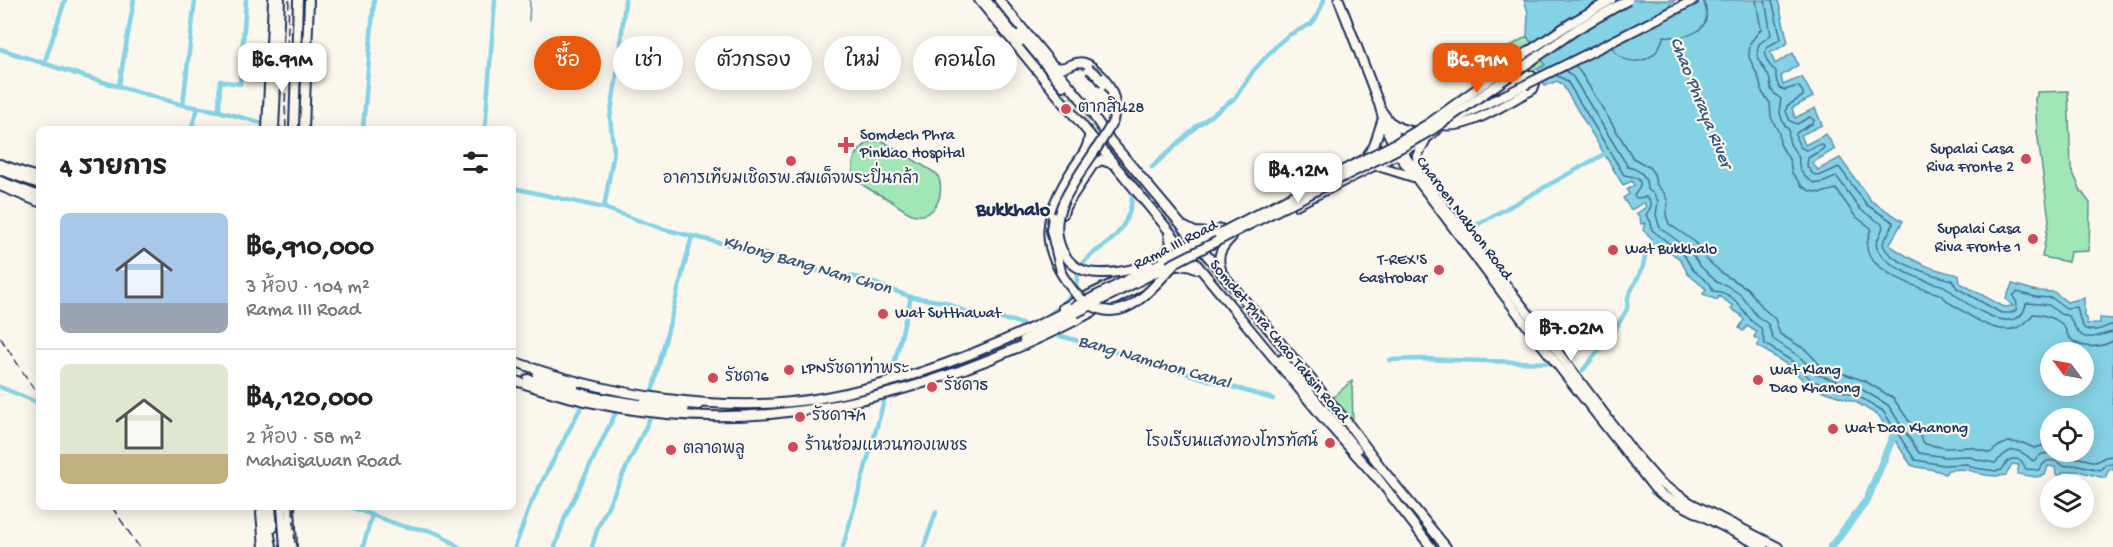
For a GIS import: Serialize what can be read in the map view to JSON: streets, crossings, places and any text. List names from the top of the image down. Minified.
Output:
{"streets":{"main road":["Charoen Nakhon Road","Rama III Road","Somdet Phra Chao Taksin Road"]},"crossings":[["Rama III Road","Somdet Phra Chao Taksin Road"]],"districts":["Bukkhalo"],"water":["Chao Phraya River","Khlong Bang Nam Chon","Bang Namchon Canal"],"places":{"other":["ตากสิน28","Supalai Casa Riva Fronte 2","อาคารเทียมเชิดรพ.สมเด็จพระปิ่นกล้า","Supalai Casa Riva Fronte 1","Wat Bukkhalo","T-REX'S Gastrobar","Wat Sutthawat","LPNรัชดาท่าพระ","รัชดา6","Wat Klang Dao Khanong","รัชดา5","รัชดา7/1","Wat Dao Khanong","โรงเรียนแสงทองโทรทัศน์","ร้านซ่อมแหวนทองเพชร","ตลาดพลู"],"health":["Somdech Phra Pinklao Hospital"]},"north":"top left","page":{"chip":["ซื้อ","เช่า","ตัวกรอง","ใหม่","คอนโด"],"price":["฿6.91M","฿6.91M","฿4.12M","฿7.02M"],"heading":"4 รายการ","list":[{"name":"฿6,910,000","note":"3 ห้อง · 104 m² · Rama III Road"},{"name":"฿4,120,000","note":"2 ห้อง · 58 m² · Mahaisawan Road"}]}}
